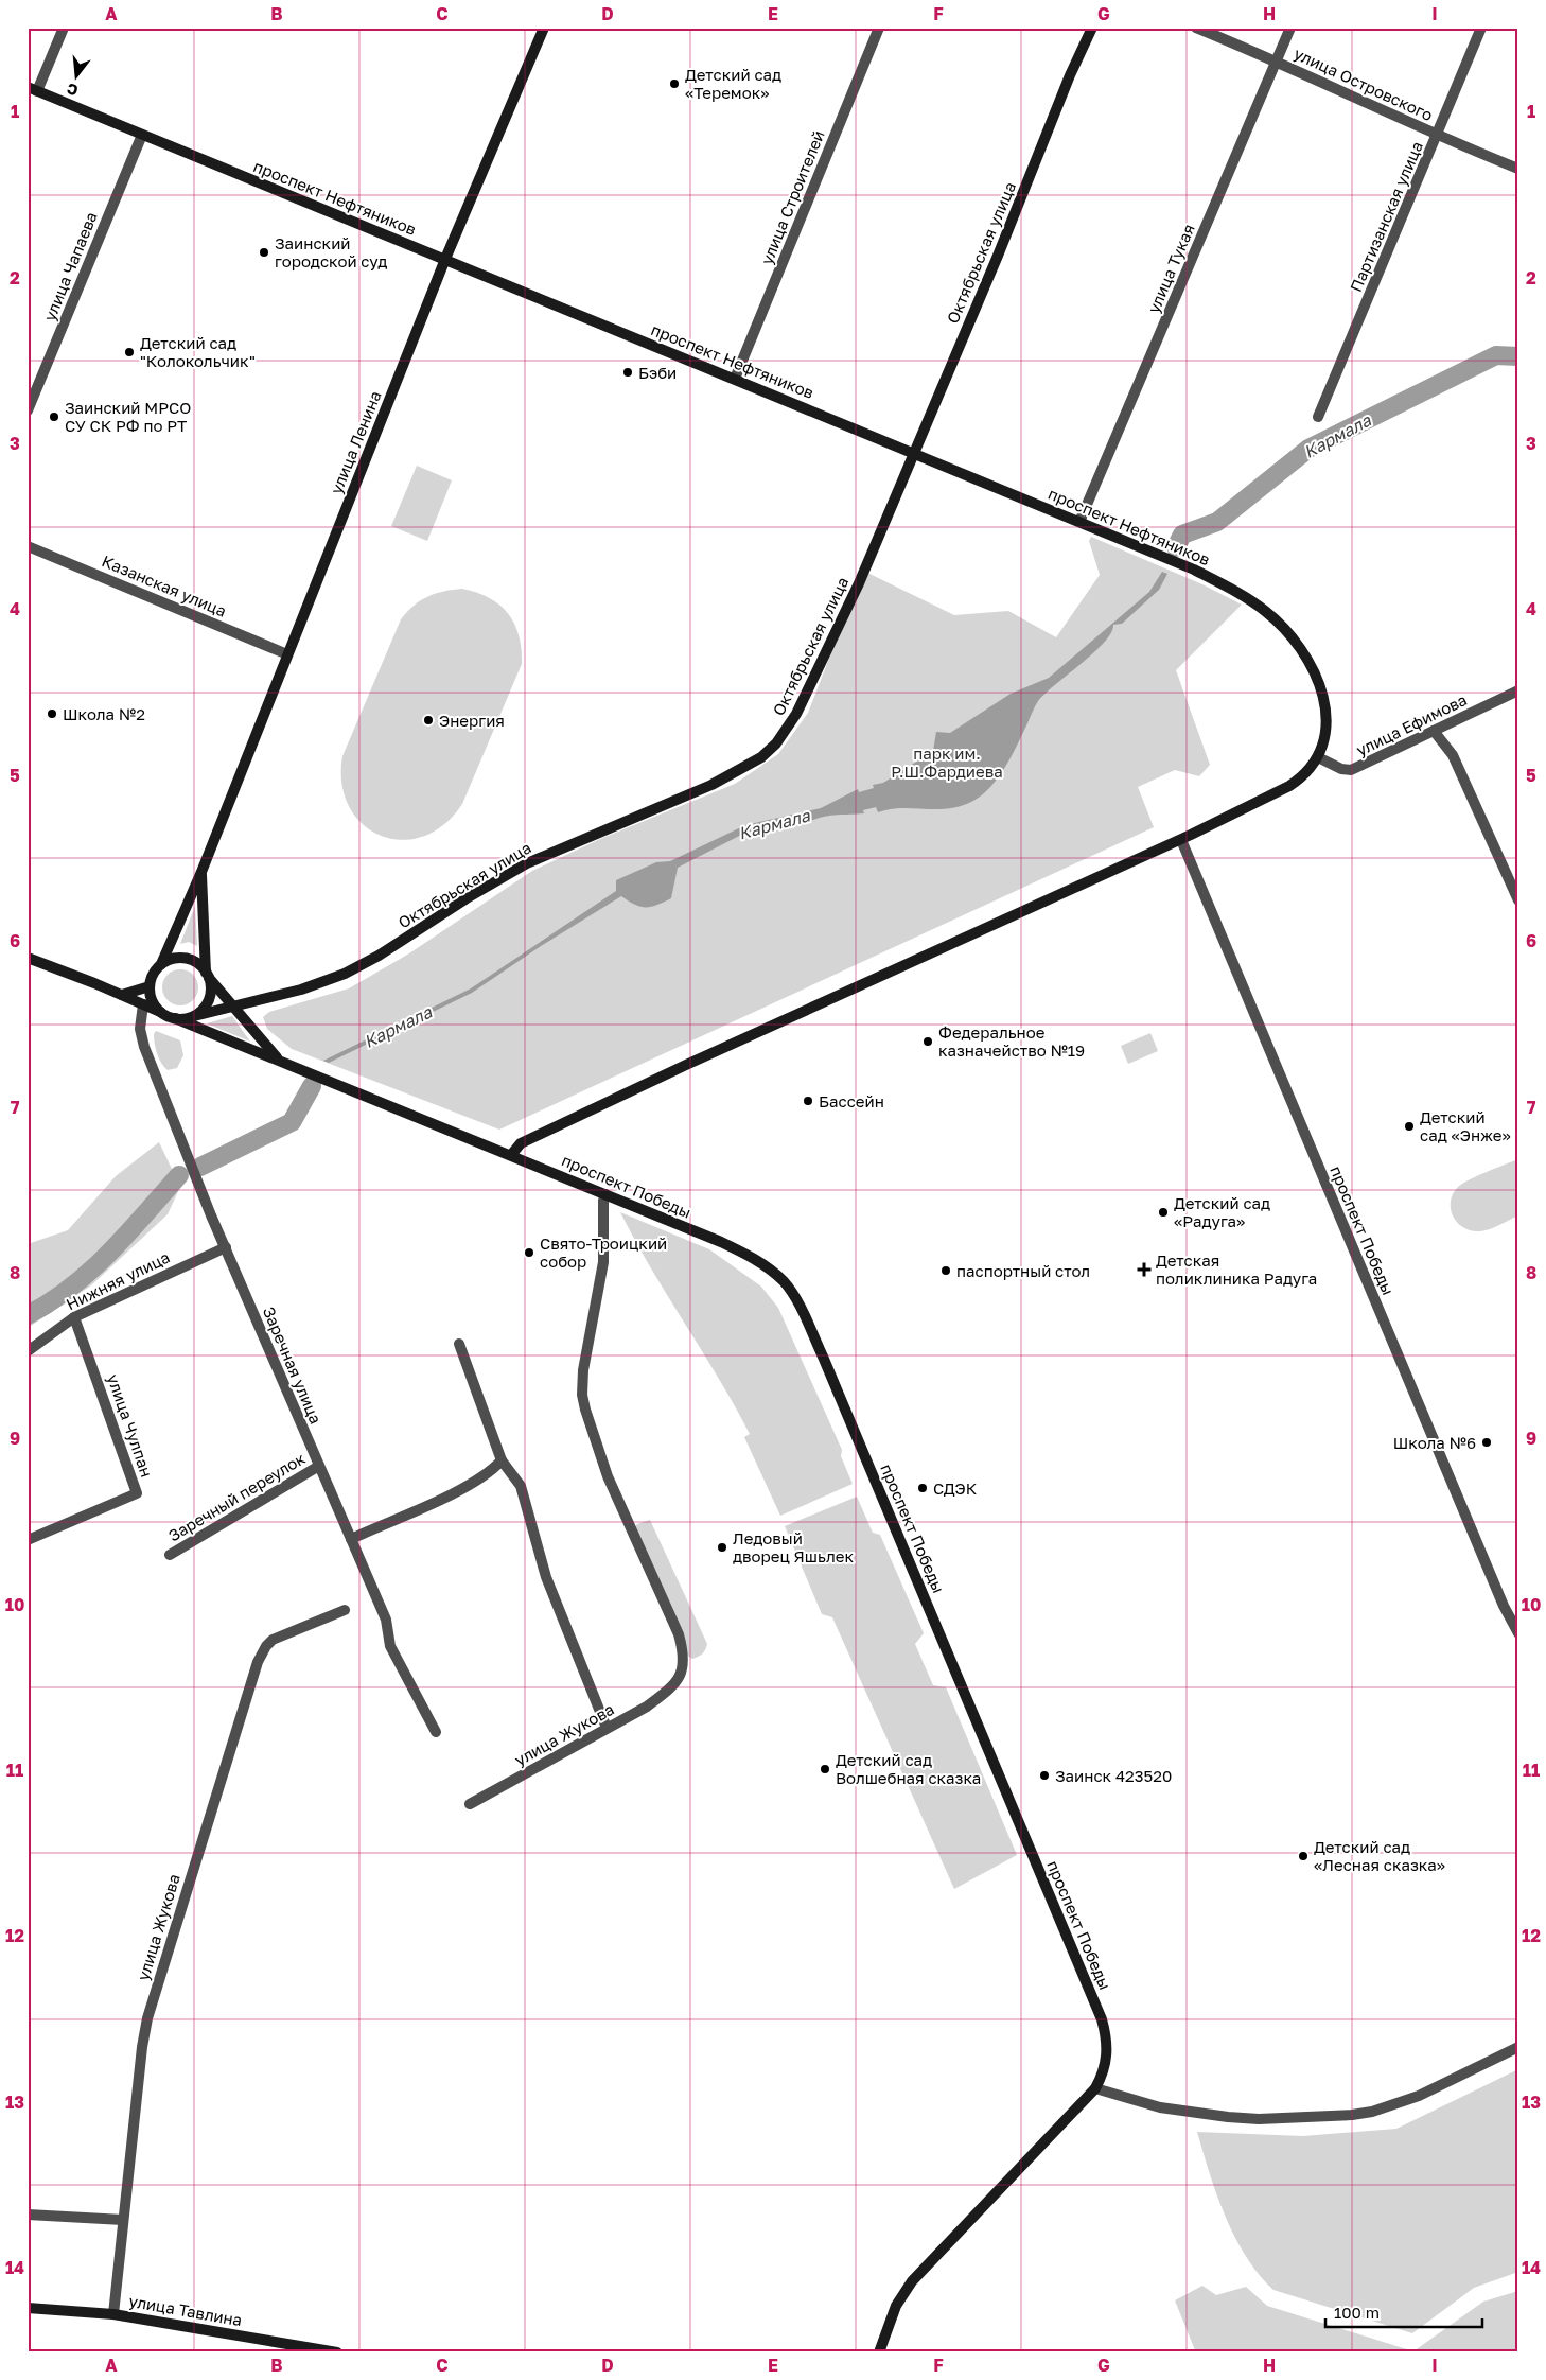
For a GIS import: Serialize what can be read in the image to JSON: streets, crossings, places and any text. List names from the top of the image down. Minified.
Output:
{"streets":{"main road":["проспект Нефтяников","Октябрьская улица","улица Ленина","проспект Победы","улица Тавлина"],"street":["улица Островского","улица Строителей","Партизанская улица","улица Чапаева","улица Тукая","Казанская улица","улица Ефимова","Нижняя улица","Заречная улица","улица Чулпан","Заречный переулок","улица Жукова"]},"crossings":[["улица Островского","Партизанская улица"],["улица Островского","улица Тукая"],["проспект Нефтяников","улица Строителей"],["проспект Нефтяников","Октябрьская улица"],["проспект Нефтяников","улица Чапаева"],["проспект Нефтяников","улица Тукая"],["проспект Нефтяников","улица Ленина"],["проспект Нефтяников","улица Ефимова"],["Октябрьская улица","улица Ленина"],["Октябрьская улица","проспект Победы"],["улица Ленина","Казанская улица"],["улица Ленина","проспект Победы"],["проспект Победы","улица Жукова"],["Нижняя улица","Заречная улица"],["Нижняя улица","улица Чулпан"],["Заречная улица","Заречный переулок"],["улица Жукова","улица Тавлина"]],"water":["Кармала"],"parks":["парк им. Р.Ш.Фардиева"],"places":{"other":["Детский сад «Теремок»","Заинский городской суд","Детский сад \"Колокольчик\"","Бэби","Заинский МРСО СУ СК РФ по РТ","Школа №2","Энергия","Федеральное казначейство №19","Бассейн","Детский сад «Энже»","Детский сад «Радуга»","Свято-Троицкий собор","паспортный стол","Школа №6","СДЭК","Ледовый дворец Яшьлек","Детский сад Волшебная сказка","Заинск 423520","Детский сад «Лесная сказка»"],"health":["Детская поликлиника Радуга"]},"scale_bar":"100 m","north":"bottom","grid":{"columns":["A","B","C","D","E","F","G","H","I"],"rows":["1","2","3","4","5","6","7","8","9","10","11","12","13","14"]}}
